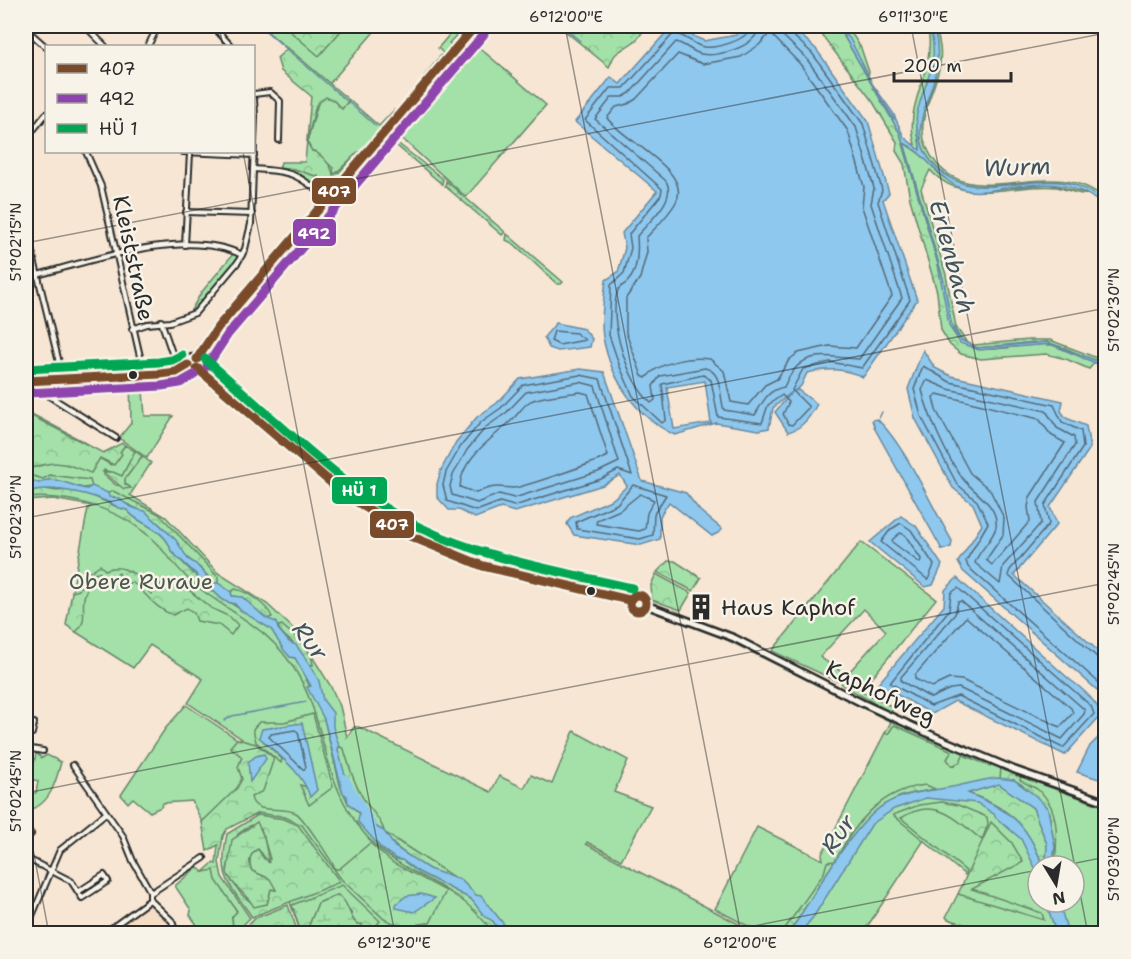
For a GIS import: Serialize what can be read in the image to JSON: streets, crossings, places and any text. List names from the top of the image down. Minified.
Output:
{"streets":{"main road":["Kaphofweg"],"street":["Kleiststraße"]},"water":["Wurm","Erlenbach","Rur"],"parks":["Obere Ruraue"],"places":{"building":["Haus Kaphof"]},"lines":["transit line 407","transit line 492"],"legend":["407","492","HÜ 1"],"scale_bar":"200 m","north":"bottom","coordinates":["6°12'00\"E","6°11'30\"E","51°02'15\"N","51°02'30\"N","51°02'45\"N","51°03'00\"N","6°12'30\"E"]}
